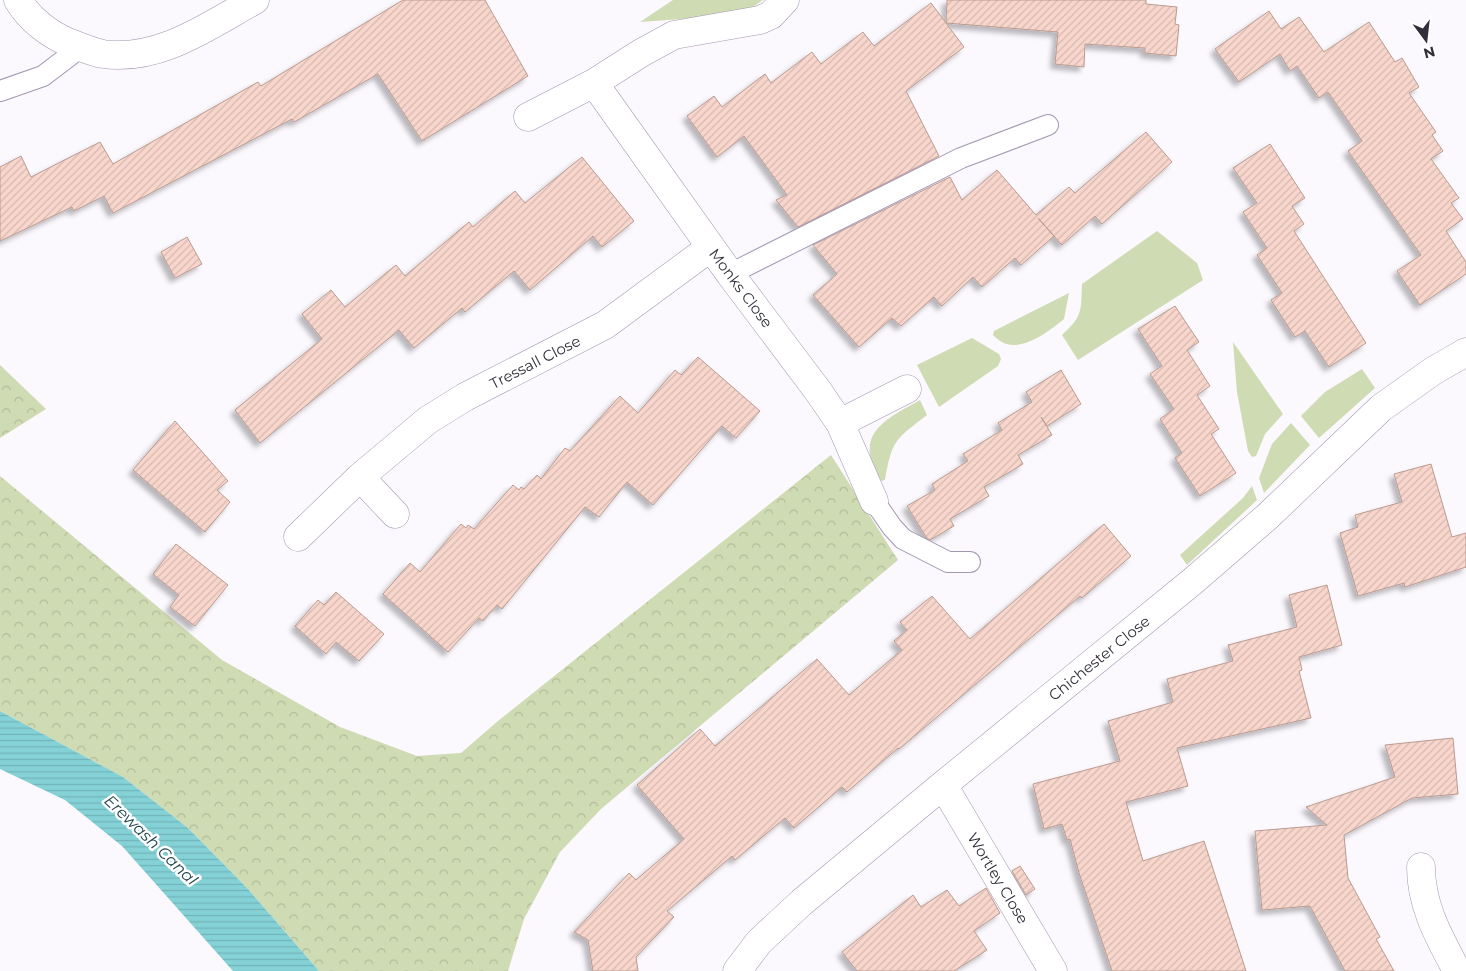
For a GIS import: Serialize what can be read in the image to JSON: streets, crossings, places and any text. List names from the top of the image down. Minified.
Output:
{"streets":{"street":["Monks Close","Tressall Close","Chichester Close","Wortley Close"]},"crossings":[["Monks Close","Tressall Close"],["Chichester Close","Wortley Close"]],"water":["Erewash Canal"],"north":"bottom"}
